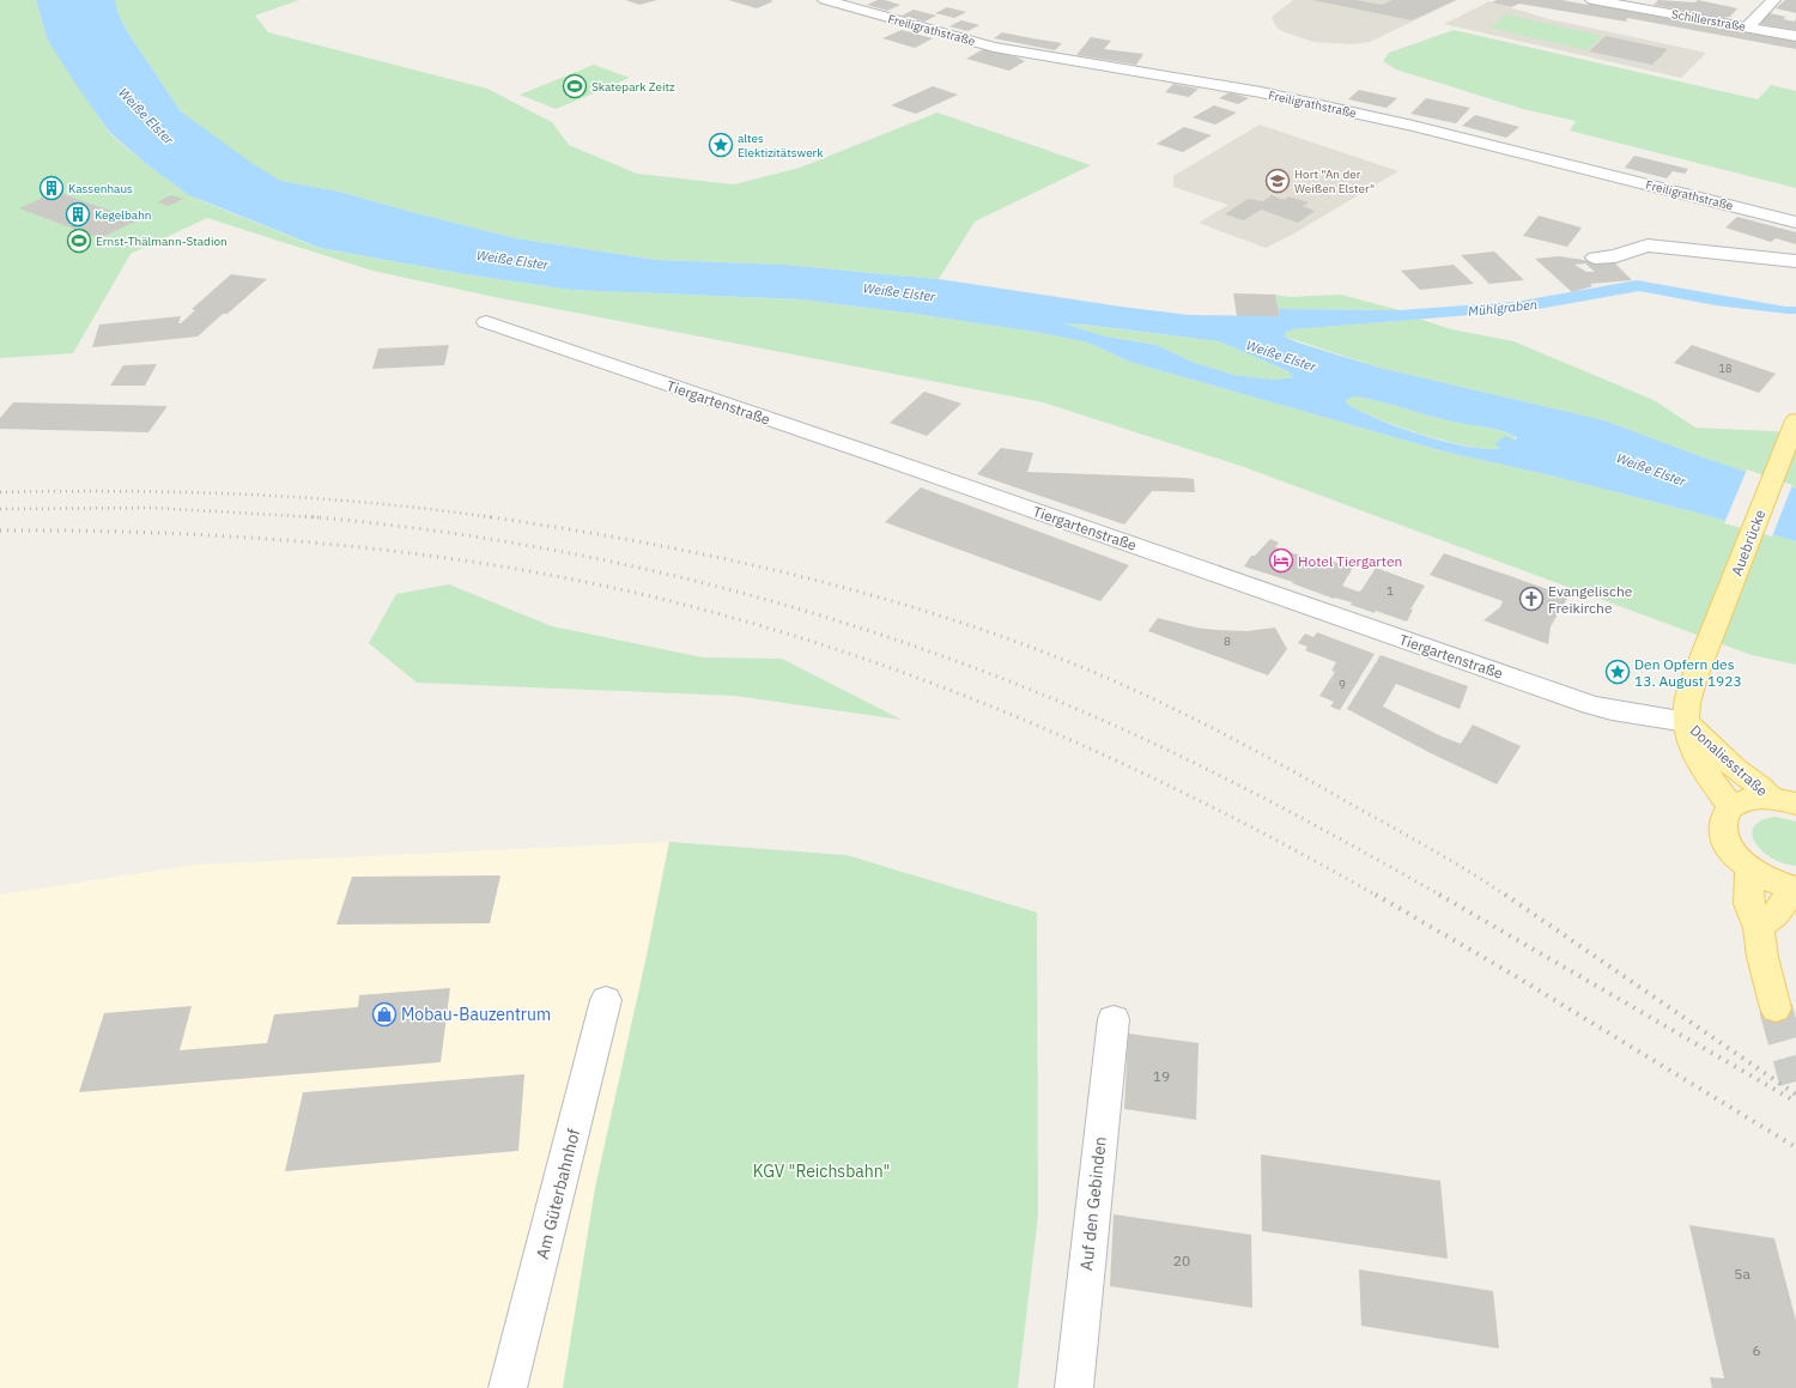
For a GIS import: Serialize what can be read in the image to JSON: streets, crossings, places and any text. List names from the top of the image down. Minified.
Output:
{"streets":{"main road":["Auebrücke","Donaliesstraße"],"street":["Schillerstraße","Freiligrathstraße","Tiergartenstraße","Am Güterbahnhof","Auf den Gebinden"]},"crossings":[["Tiergartenstraße","Donaliesstraße"],["Auebrücke","Donaliesstraße"]],"water":["Weiße Elster","Mühlgraben"],"parks":["KGV \"Reichsbahn\""],"places":{"sports":["Skatepark Zeitz","Ernst-Thälmann-Stadion"],"place":["altes Elektizitätswerk","Den Opfern des 13. August 1923"],"school or university":["Hort \"An der Weißen Elster\""],"building":["Kassenhaus","Kegelbahn"],"hotel":["Hotel Tiergarten"],"church":["Evangelische Freikirche"],"shop":["Mobau-Bauzentrum"]},"house_numbers":["18","1","8","9","19","20","5a","6"]}
